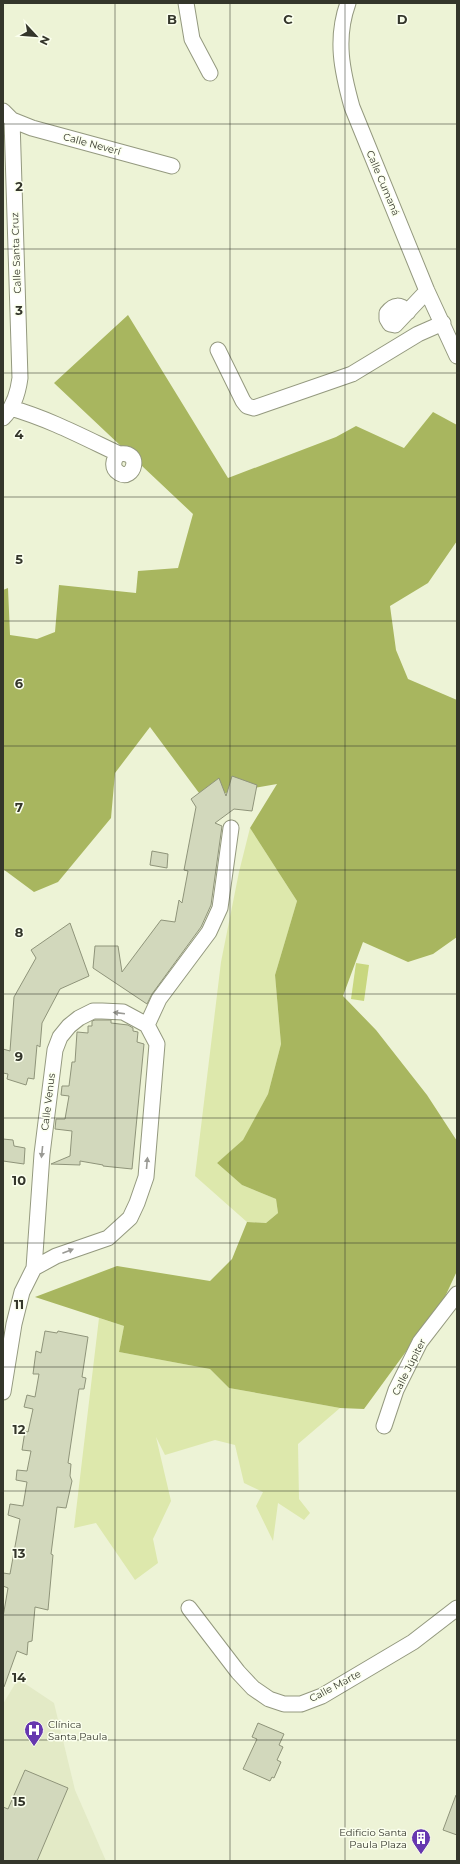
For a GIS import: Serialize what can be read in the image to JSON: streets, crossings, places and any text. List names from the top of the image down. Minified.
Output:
{"streets":{"street":["Calle Neverí","Calle Cumaná","Calle Santa Cruz","Calle Venus","Calle Júpiter","Calle Marte"]},"crossings":[["Calle Neverí","Calle Santa Cruz"]],"one_way":["Calle Venus"],"places":{"hospital":["Clínica Santa Paula"],"building":["Edificio Santa Paula Plaza"]},"north":"bottom right","grid":{"columns":["B","C","D"],"rows":["2","3","4","5","6","7","8","9","10","11","12","13","14","15"]}}
